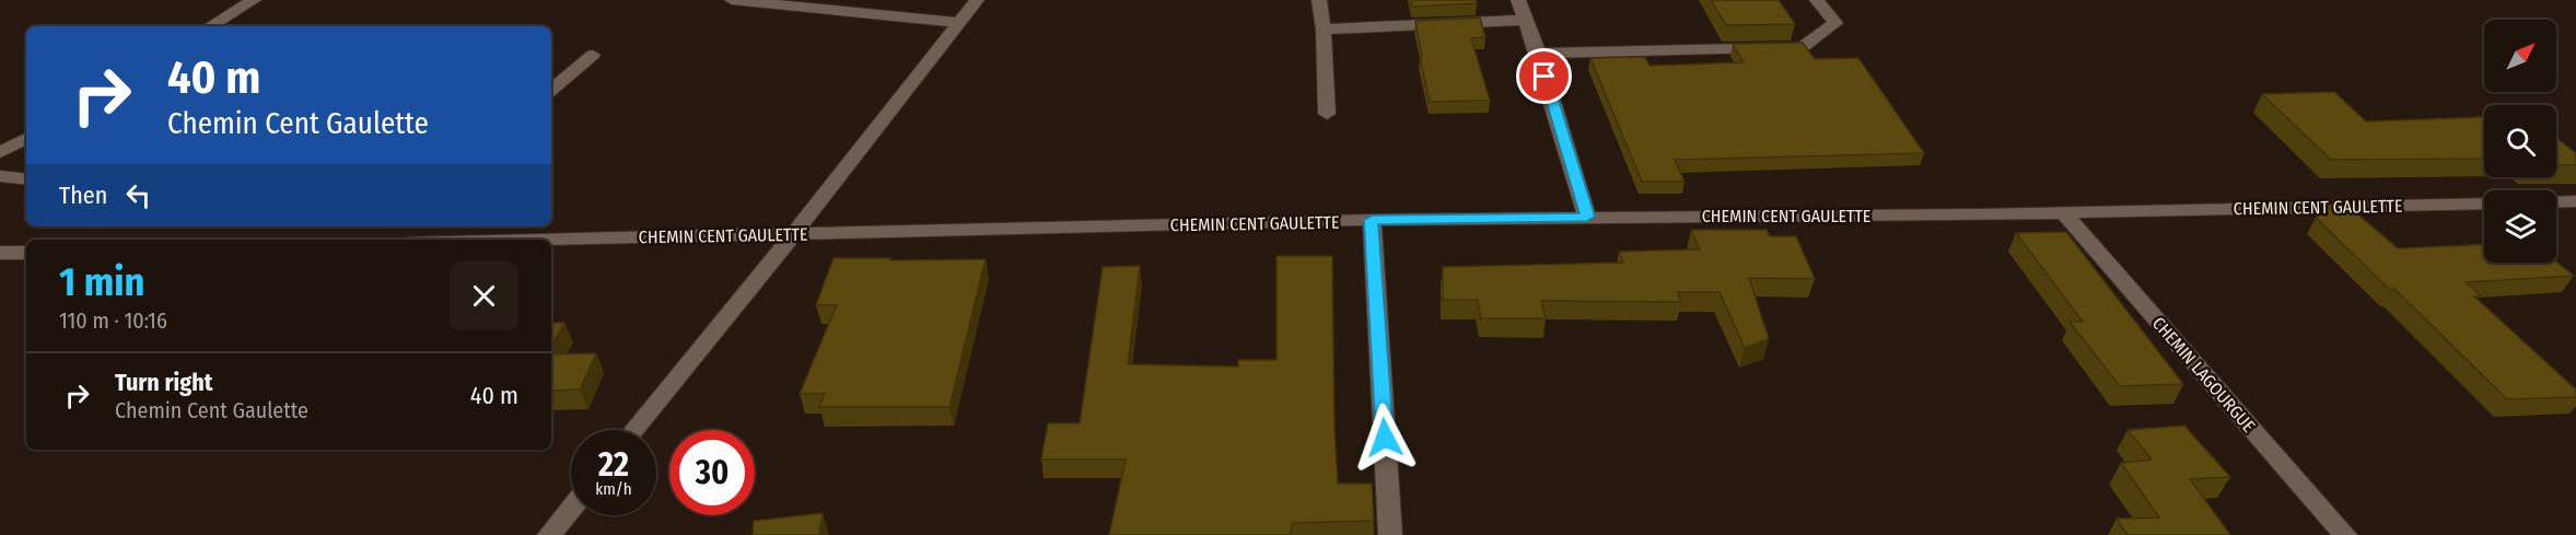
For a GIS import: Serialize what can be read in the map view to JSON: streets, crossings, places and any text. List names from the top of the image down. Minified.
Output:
{"streets":{"street":["CHEMIN CENT GAULETTE","CHEMIN LAGOURGUE"]},"crossings":[["CHEMIN CENT GAULETTE","CHEMIN LAGOURGUE"]],"north":"top right","page":{"turn":["40 m","Chemin Cent Gaulette"],"then":"Then","heading":["1 min","110 m · 10:16"],"list":[{"name":"Turn right","note":"Chemin Cent Gaulette","value":"40 m"}],"speed":"22 km/h","limit":"30"}}
